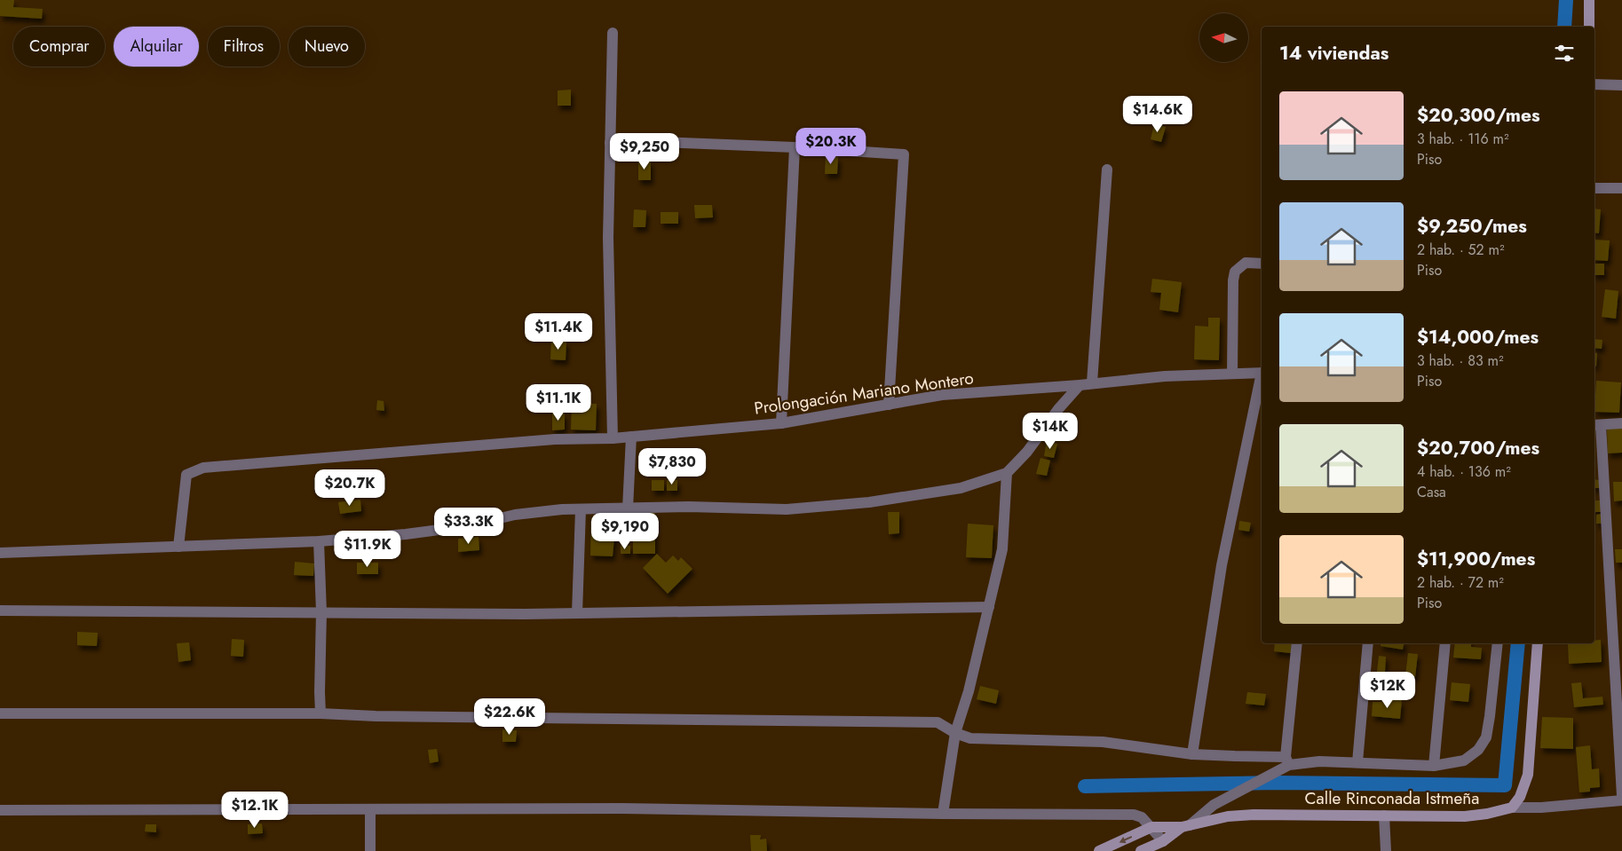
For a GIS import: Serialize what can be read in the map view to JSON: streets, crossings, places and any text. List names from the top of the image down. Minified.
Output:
{"streets":{"street":["Prolongación Mariano Montero","Calle Rinconada Istmeña"]},"north":"left","page":{"chip":["Comprar","Alquilar","Filtros","Nuevo"],"heading":"14 viviendas","list":[{"name":"$20,300/mes","note":"3 hab. · 116 m² · Piso"},{"name":"$9,250/mes","note":"2 hab. · 52 m² · Piso"},{"name":"$14,000/mes","note":"3 hab. · 83 m² · Piso"},{"name":"$20,700/mes","note":"4 hab. · 136 m² · Casa"},{"name":"$11,900/mes","note":"2 hab. · 72 m² · Piso"}],"price":["$14.6K","$20.3K","$9,250","$11.4K","$11.1K","$14K","$7,830","$20.7K","$33.3K","$9,190","$11.9K","$12K","$22.6K","$12.1K"]}}
